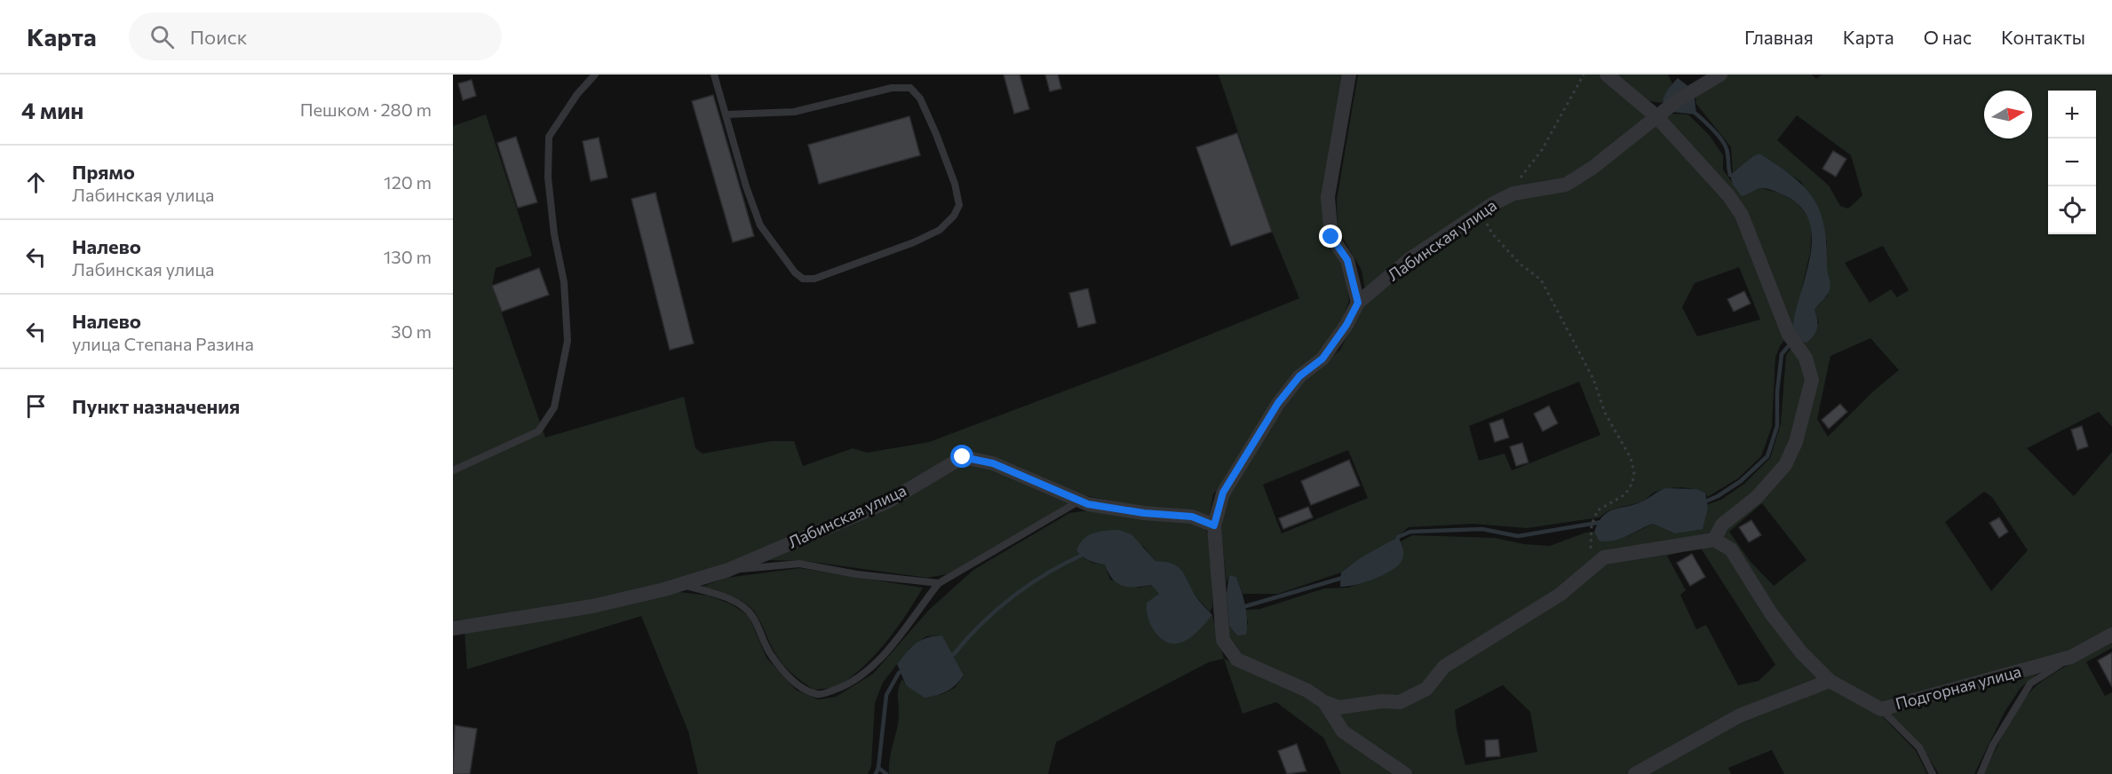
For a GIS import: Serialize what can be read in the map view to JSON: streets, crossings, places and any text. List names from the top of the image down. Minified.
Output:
{"streets":{"street":["Лабинская улица","Подгорная улица"]},"north":"right","page":{"header":"Карта","search":"Поиск","nav":["Главная","Карта","О нас","Контакты"],"heading":["4 мин","Пешком · 280 m"],"map_buttons":["+","−"],"list":[["Прямо","Лабинская улица","120 m"],["Налево","Лабинская улица","130 m"],["Налево","улица Степана Разина","30 m"],"Пункт назначения"]}}
